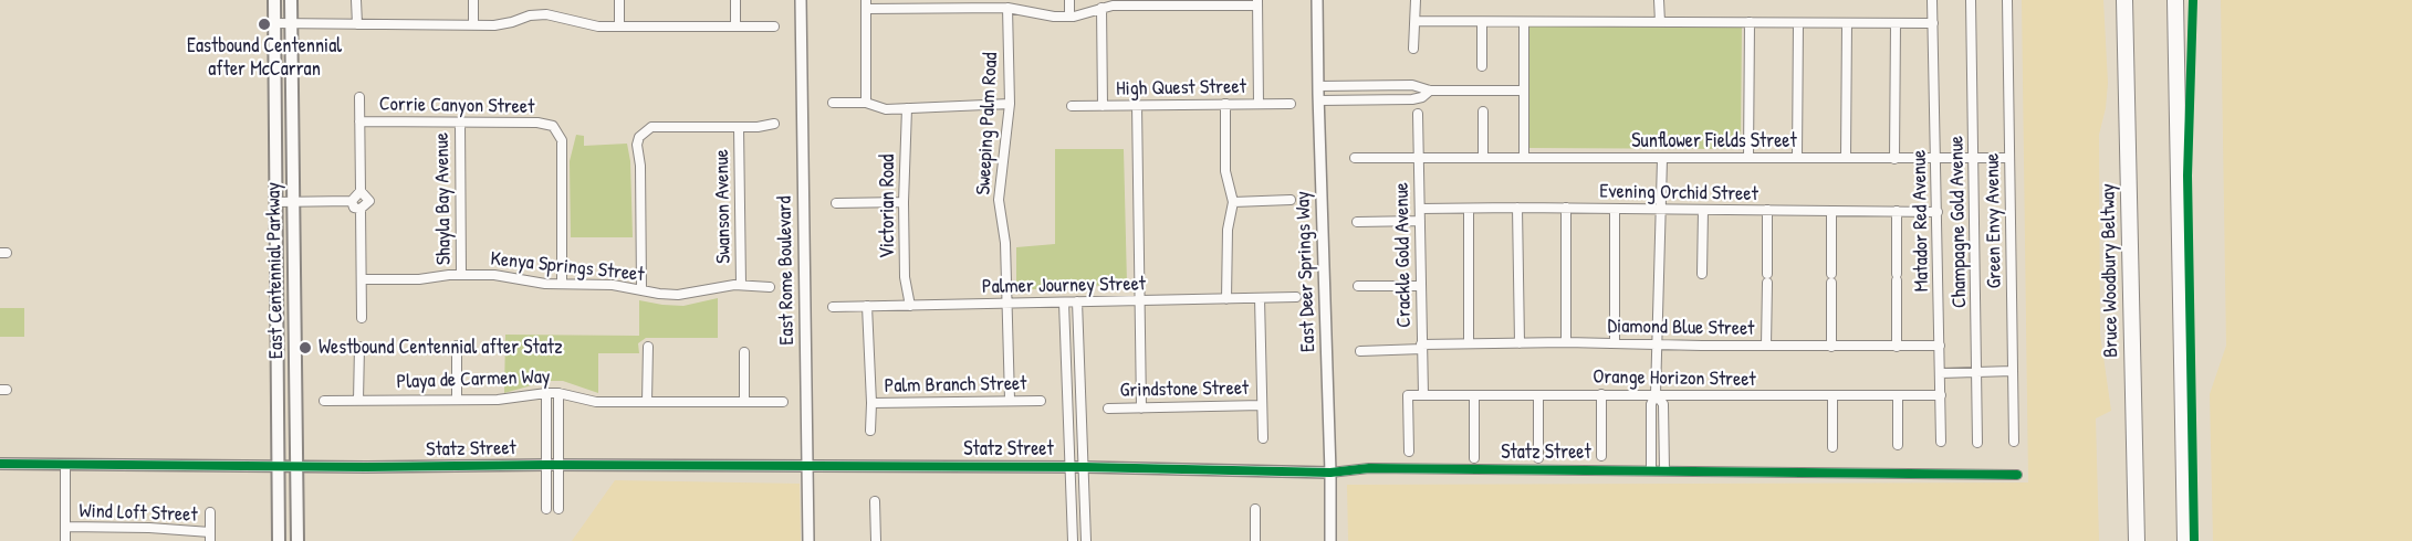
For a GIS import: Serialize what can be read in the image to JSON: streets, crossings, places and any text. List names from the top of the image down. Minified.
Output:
{"streets":{"highway":["Bruce Woodbury Beltway"],"main road":["East Centennial Parkway"],"street":["High Quest Street","Corrie Canyon Street","Sweeping Palm Road","Sunflower Fields Street","Evening Orchid Street","Shayla Bay Avenue","Swanson Avenue","Victorian Road","Matador Red Avenue","Green Envy Avenue","Champagne Gold Avenue","Crackle Gold Avenue","Kenya Springs Street","East Rome Boulevard","East Deer Springs Way","Palmer Journey Street","Diamond Blue Street","Orange Horizon Street","Playa de Carmen Way","Palm Branch Street","Grindstone Street","Statz Street","Wind Loft Street"]},"crossings":[["Corrie Canyon Street","Shayla Bay Avenue"],["Corrie Canyon Street","Kenya Springs Street"],["Sweeping Palm Road","Palmer Journey Street"],["Sweeping Palm Road","Palm Branch Street"],["Sunflower Fields Street","Matador Red Avenue"],["Sunflower Fields Street","Green Envy Avenue"],["Sunflower Fields Street","Champagne Gold Avenue"],["Sunflower Fields Street","Crackle Gold Avenue"],["Evening Orchid Street","Matador Red Avenue"],["Evening Orchid Street","Crackle Gold Avenue"],["Shayla Bay Avenue","Kenya Springs Street"],["Swanson Avenue","Kenya Springs Street"],["Victorian Road","Palmer Journey Street"],["Matador Red Avenue","Diamond Blue Street"],["Matador Red Avenue","Orange Horizon Street"],["Crackle Gold Avenue","Diamond Blue Street"],["Crackle Gold Avenue","Orange Horizon Street"],["East Centennial Parkway","Statz Street"],["East Rome Boulevard","Statz Street"],["East Deer Springs Way","Statz Street"]],"places":["Eastbound Centennial after McCarran","Westbound Centennial after Statz"]}
